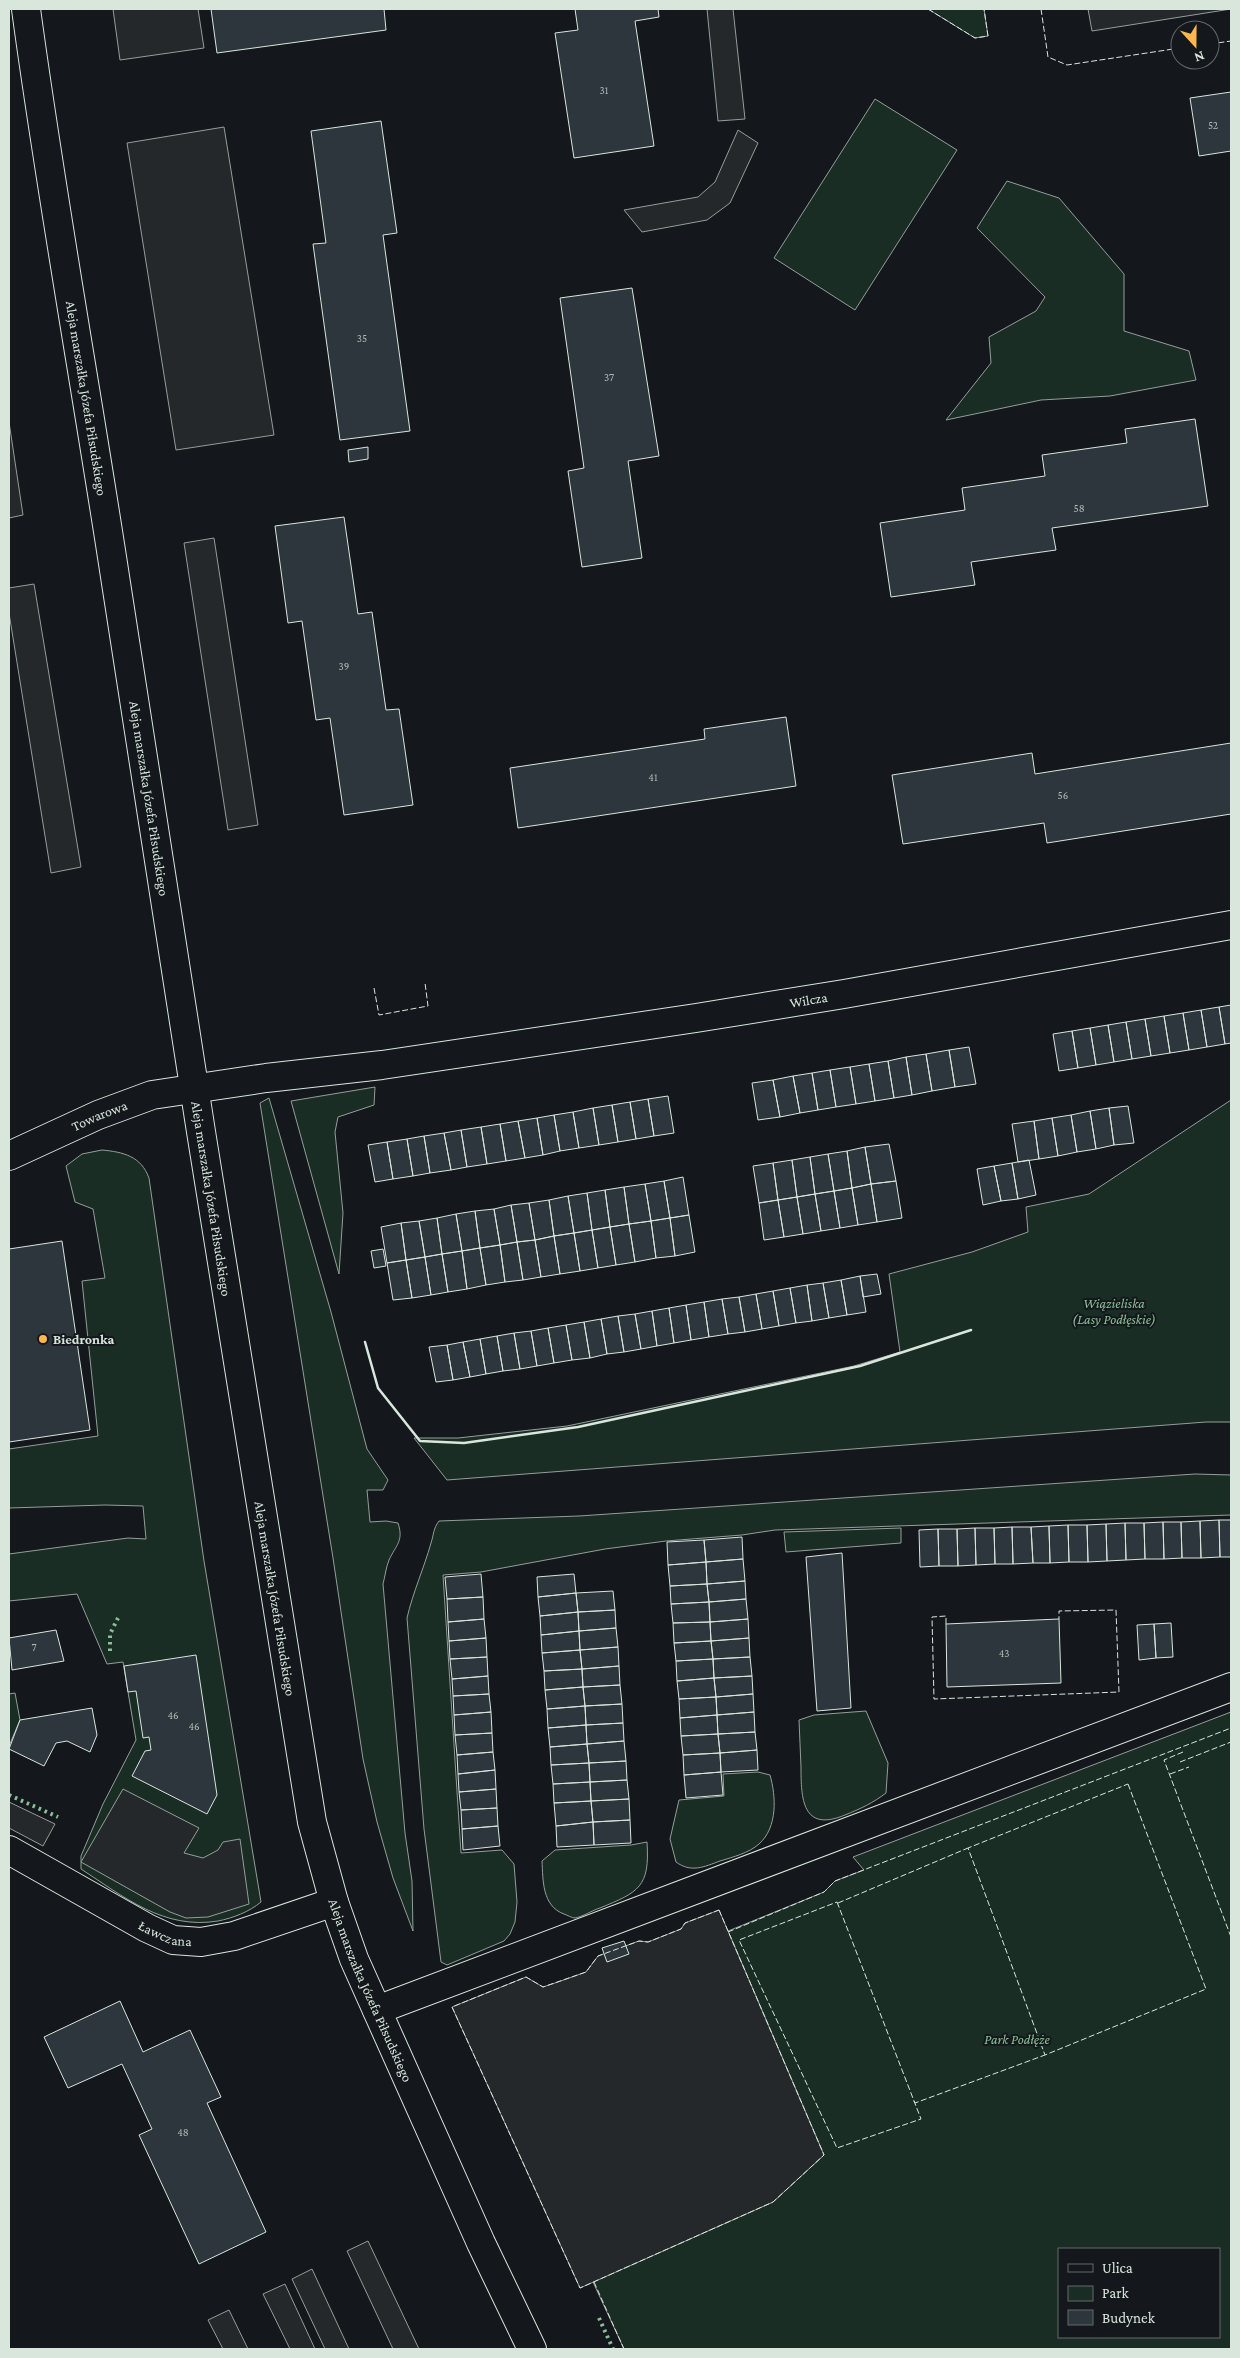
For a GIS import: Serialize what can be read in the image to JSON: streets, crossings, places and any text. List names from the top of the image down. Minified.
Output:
{"streets":{"street":["Aleja marszałka Józefa Piłsudskiego","Wilcza","Towarowa","Ławczana"]},"crossings":[["Aleja marszałka Józefa Piłsudskiego","Wilcza"],["Aleja marszałka Józefa Piłsudskiego","Towarowa"],["Aleja marszałka Józefa Piłsudskiego","Ławczana"],["Wilcza","Towarowa"]],"parks":["Wiązieliska (Lasy Podłęskie)","Park Podłęże"],"places":["Biedronka"],"house_numbers":["31","52","35","37","58","39","41","56","7","43","46","46","48"],"legend":["Ulica","Park","Budynek"],"north":"bottom"}
